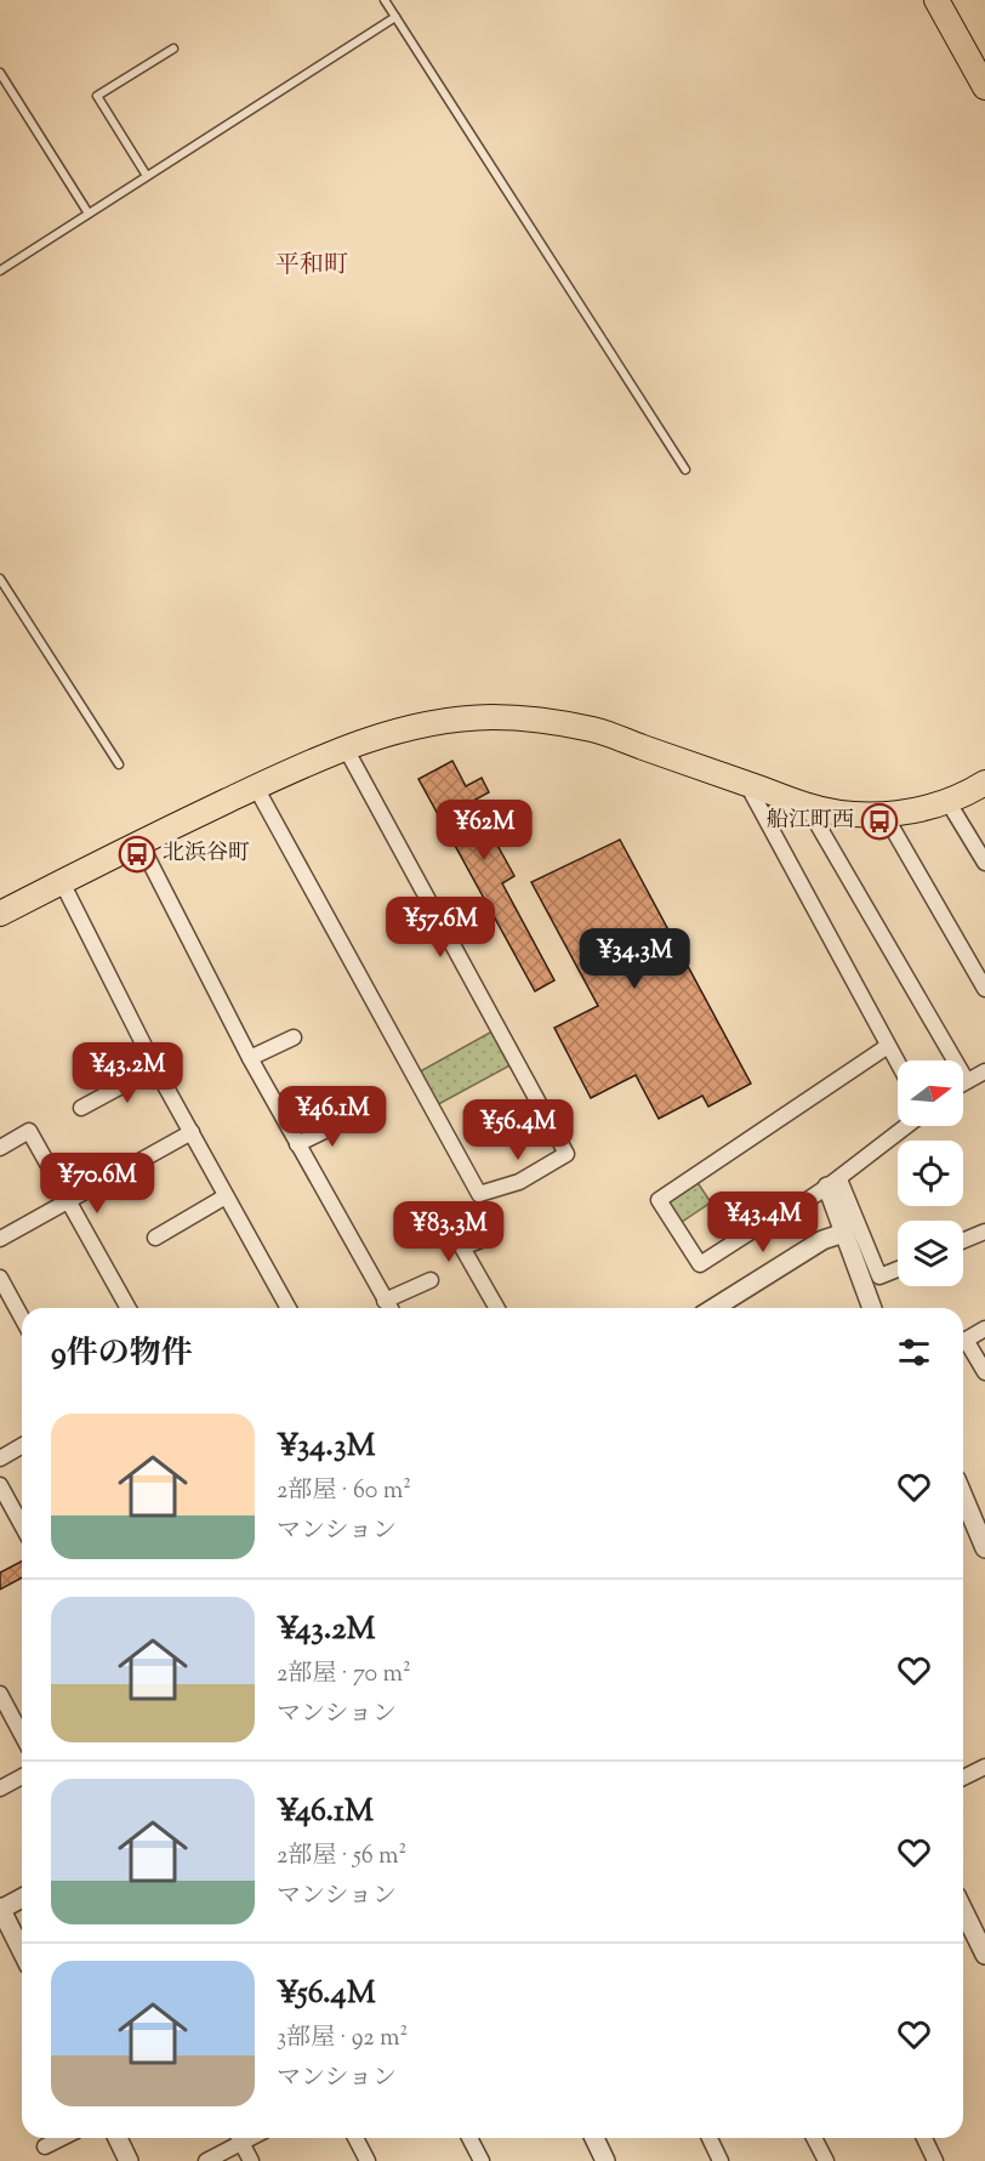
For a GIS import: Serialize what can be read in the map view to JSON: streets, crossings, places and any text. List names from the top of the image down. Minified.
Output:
{"districts":["平和町"],"places":{"bus stop":["船江町西","北浜谷町"]},"north":"right","page":{"price":["¥62M","¥57.6M","¥34.3M","¥43.2M","¥46.1M","¥56.4M","¥70.6M","¥43.4M","¥83.3M"],"heading":"9件の物件","list":[{"name":"¥34.3M","note":"2部屋 · 60 m² · マンション"},{"name":"¥43.2M","note":"2部屋 · 70 m² · マンション"},{"name":"¥46.1M","note":"2部屋 · 56 m² · マンション"},{"name":"¥56.4M","note":"3部屋 · 92 m² · マンション"}]}}
